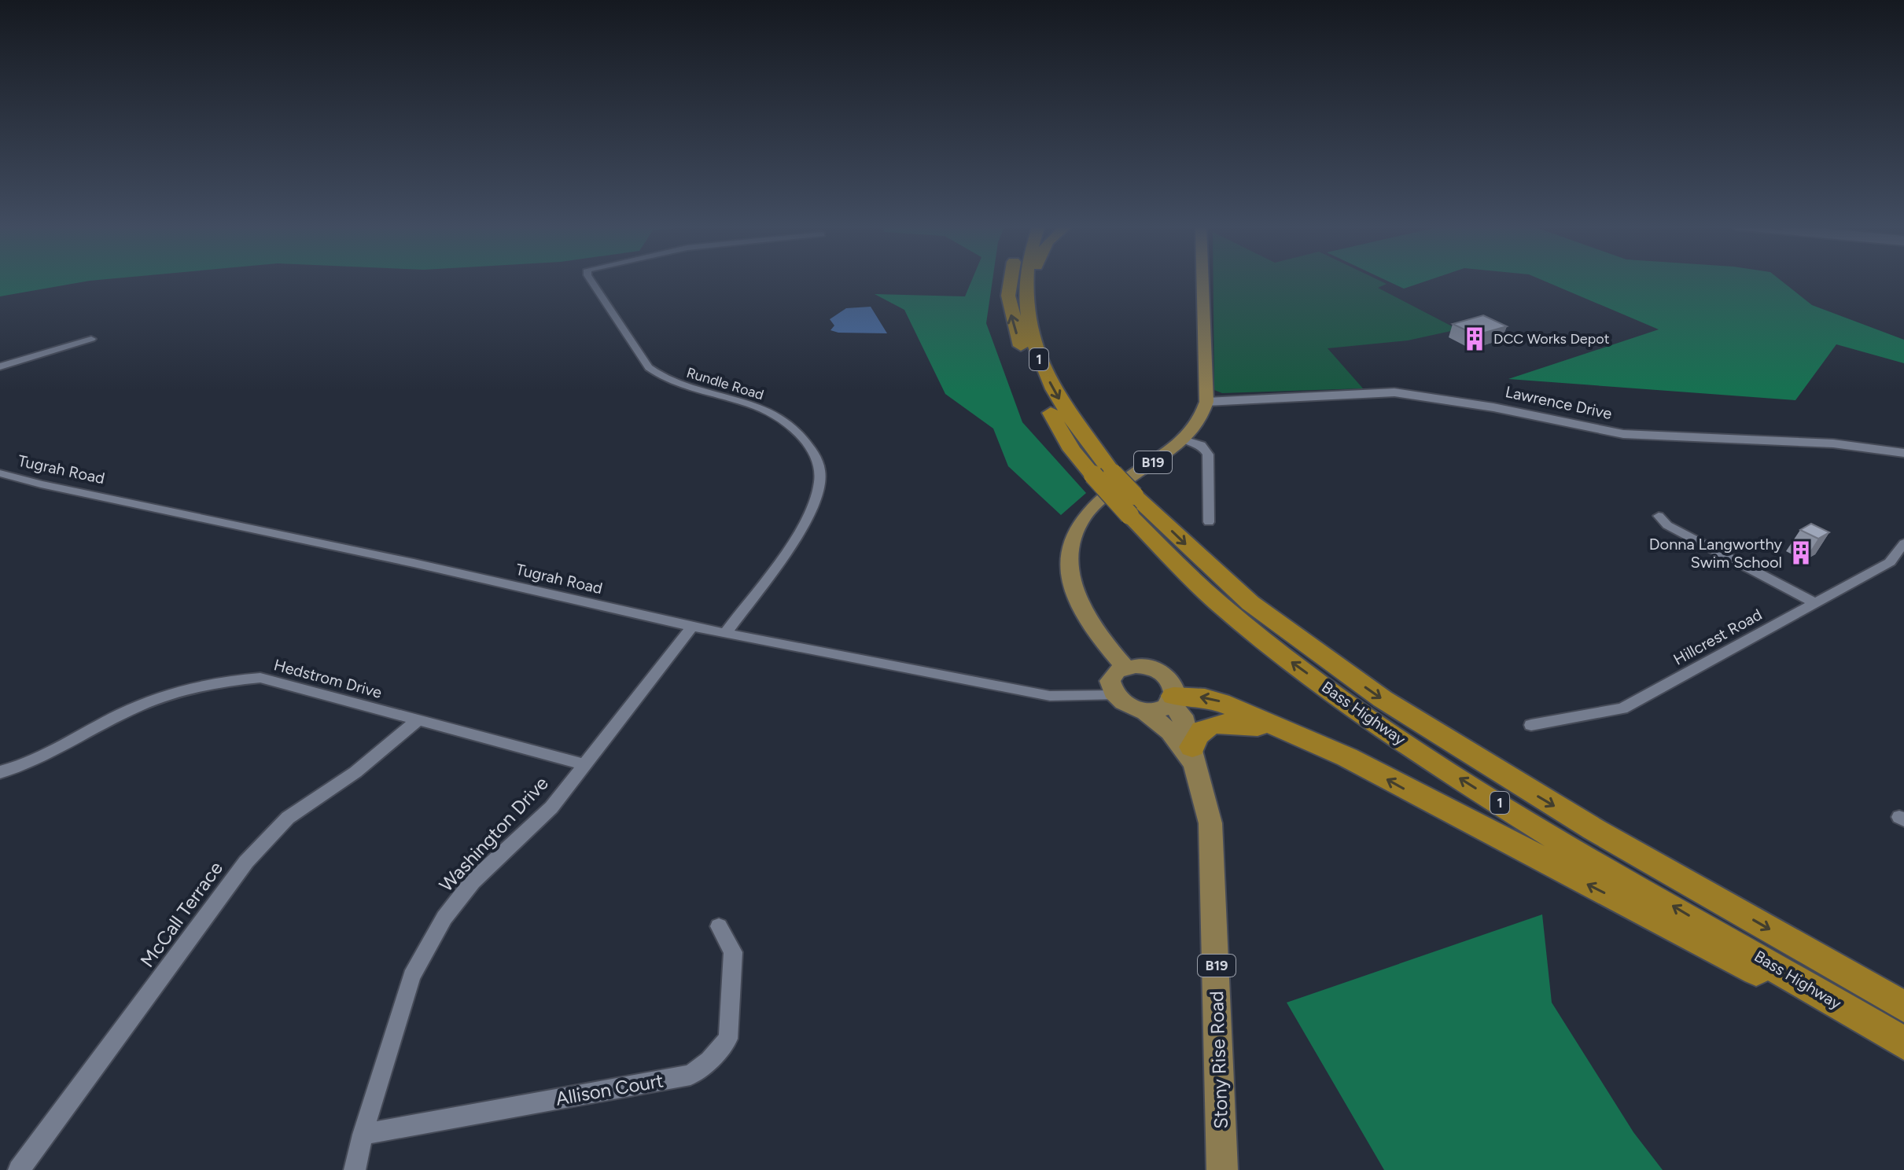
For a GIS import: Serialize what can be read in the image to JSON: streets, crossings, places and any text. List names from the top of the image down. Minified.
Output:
{"streets":{"highway":["1","Bass Highway"],"main road":["B19","Stony Rise Road"],"street":["Rundle Road","Lawrence Drive","Tugrah Road","Hillcrest Road","Hedstrom Drive","Washington Drive","McCall Terrace","Allison Court"]},"crossings":[["Rundle Road","Tugrah Road"],["Lawrence Drive","B19"],["B19","Tugrah Road"],["B19","Stony Rise Road"],["Tugrah Road","Washington Drive"],["Tugrah Road","Stony Rise Road"],["Hedstrom Drive","Washington Drive"],["Hedstrom Drive","McCall Terrace"],["Washington Drive","Allison Court"]],"places":{"building":["DCC Works Depot","Donna Langworthy Swim School"]}}
